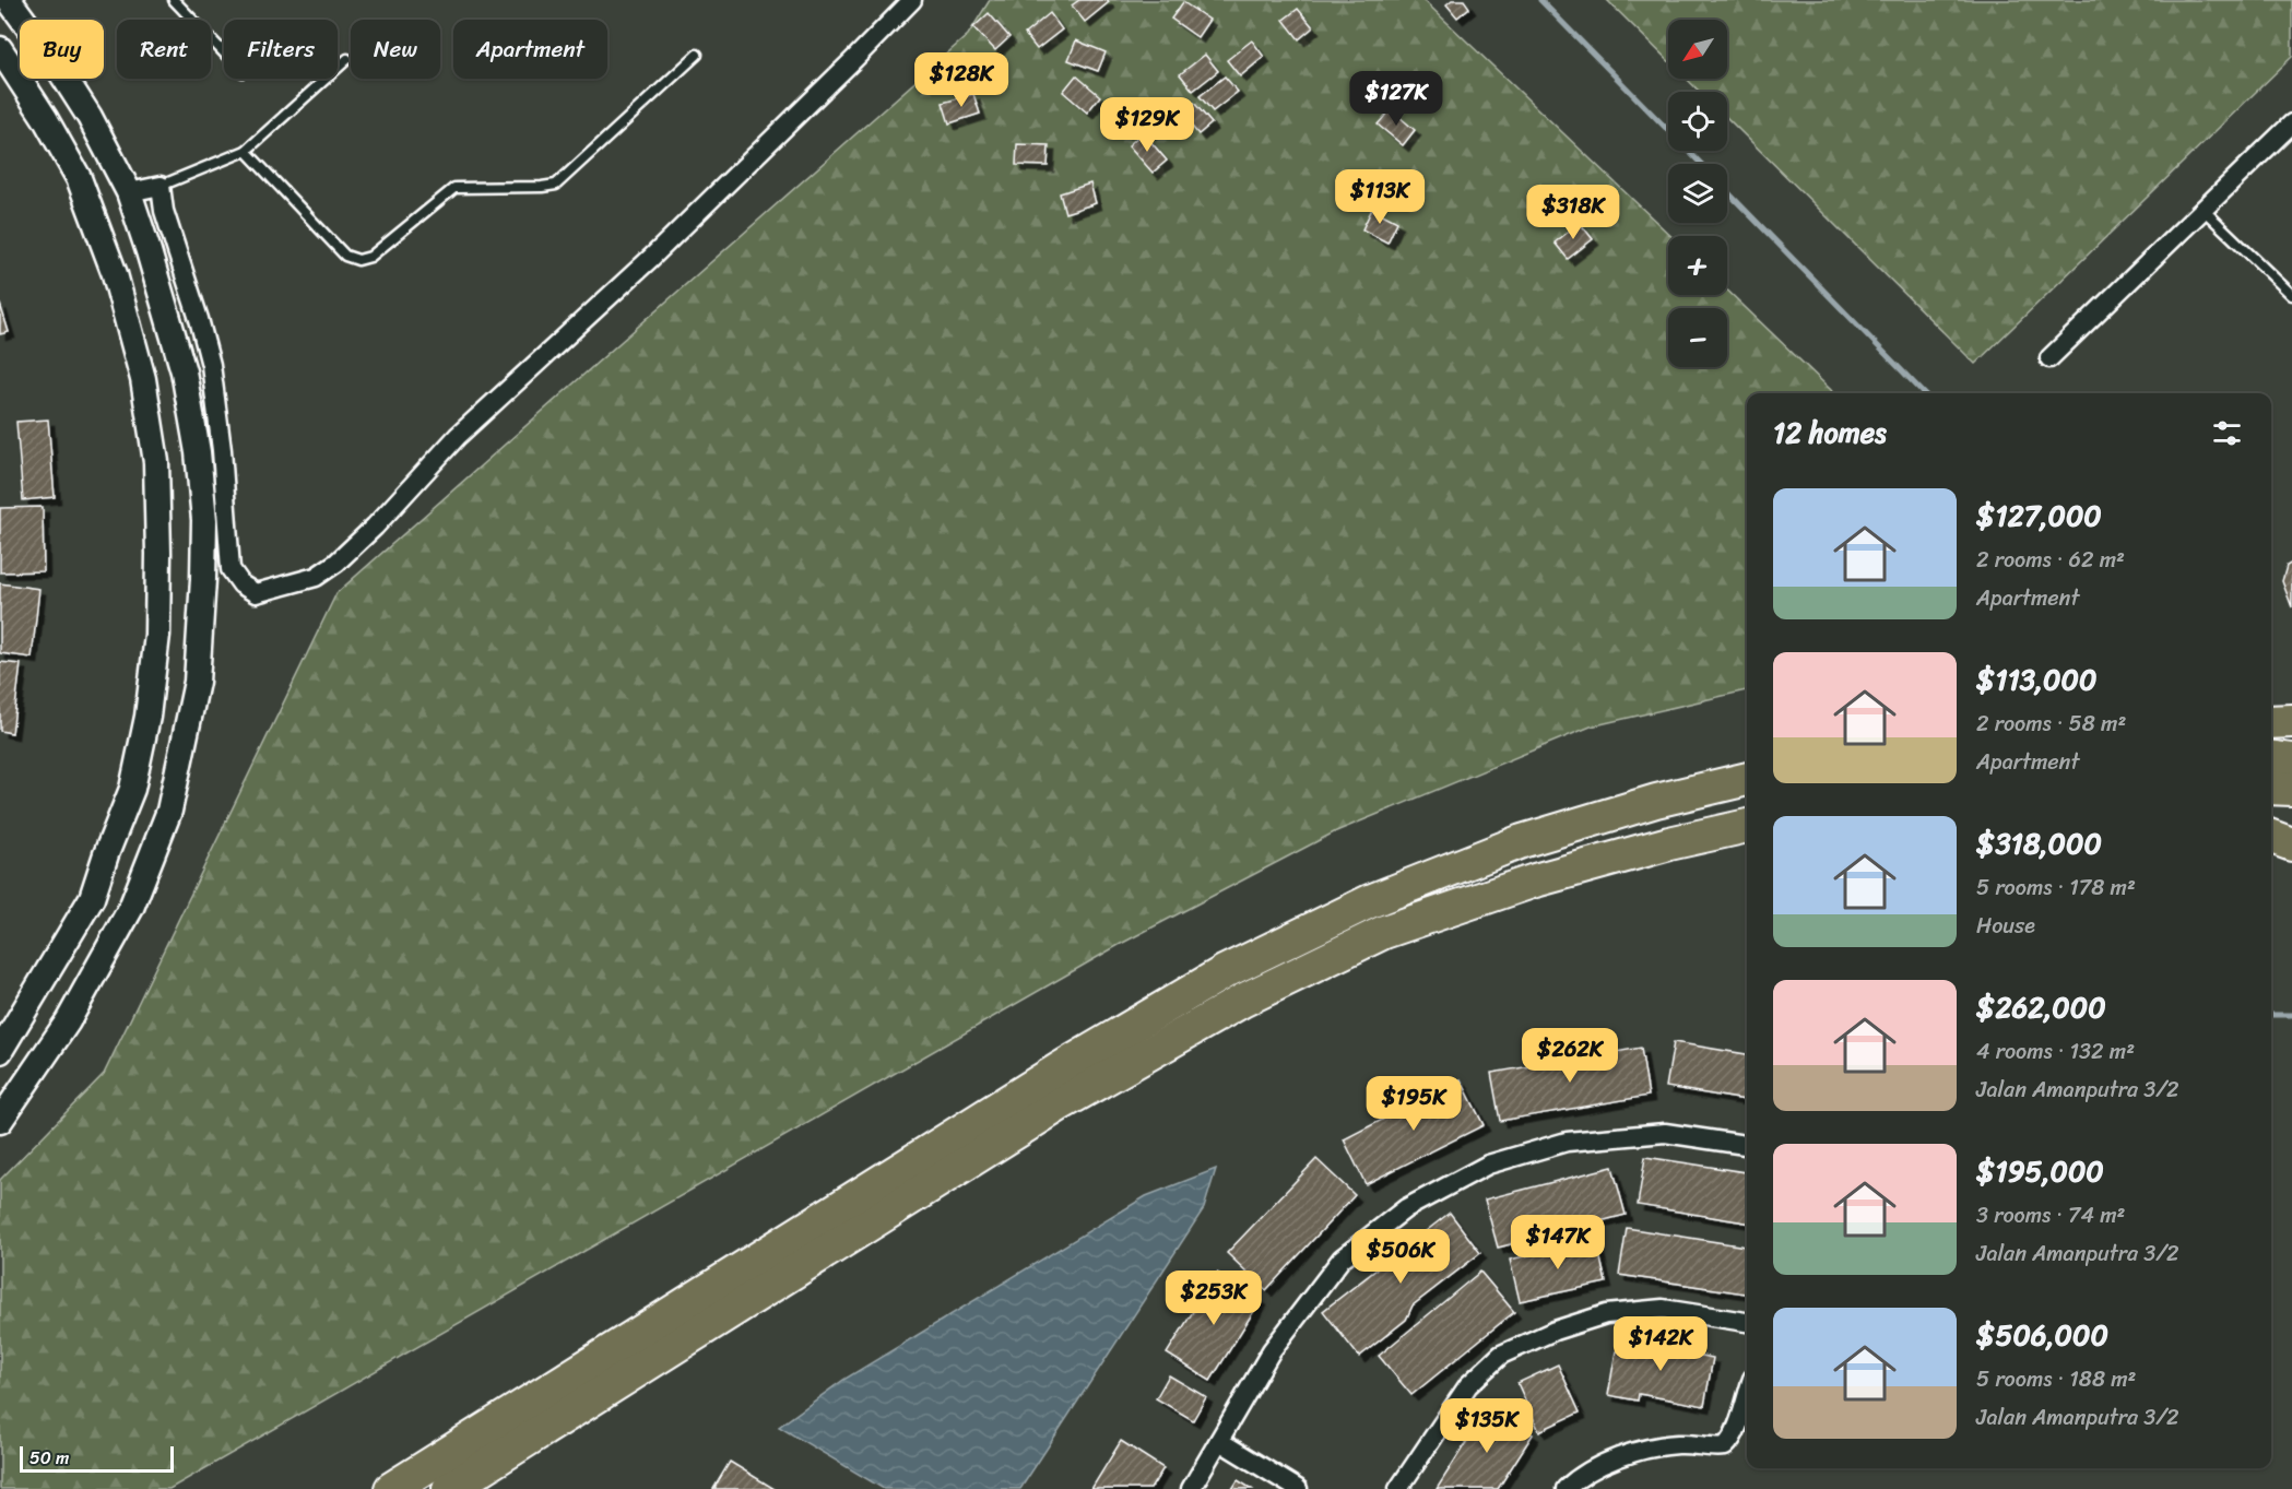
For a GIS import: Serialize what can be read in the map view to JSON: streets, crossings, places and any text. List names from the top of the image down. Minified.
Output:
{"scale_bar":"50 m","north":"bottom left","page":{"map_buttons":["+","−"],"chip":["Buy","Rent","Filters","New","Apartment"],"price":["$128K","$127K","$129K","$113K","$318K","$262K","$195K","$147K","$506K","$253K","$142K","$135K"],"heading":"12 homes","list":[{"name":"$127,000","note":"2 rooms · 62 m² · Apartment"},{"name":"$113,000","note":"2 rooms · 58 m² · Apartment"},{"name":"$318,000","note":"5 rooms · 178 m² · House"},{"name":"$262,000","note":"4 rooms · 132 m² · Jalan Amanputra 3/2"},{"name":"$195,000","note":"3 rooms · 74 m² · Jalan Amanputra 3/2"},{"name":"$506,000","note":"5 rooms · 188 m² · Jalan Amanputra 3/2"}],"scale":"50 m"}}
